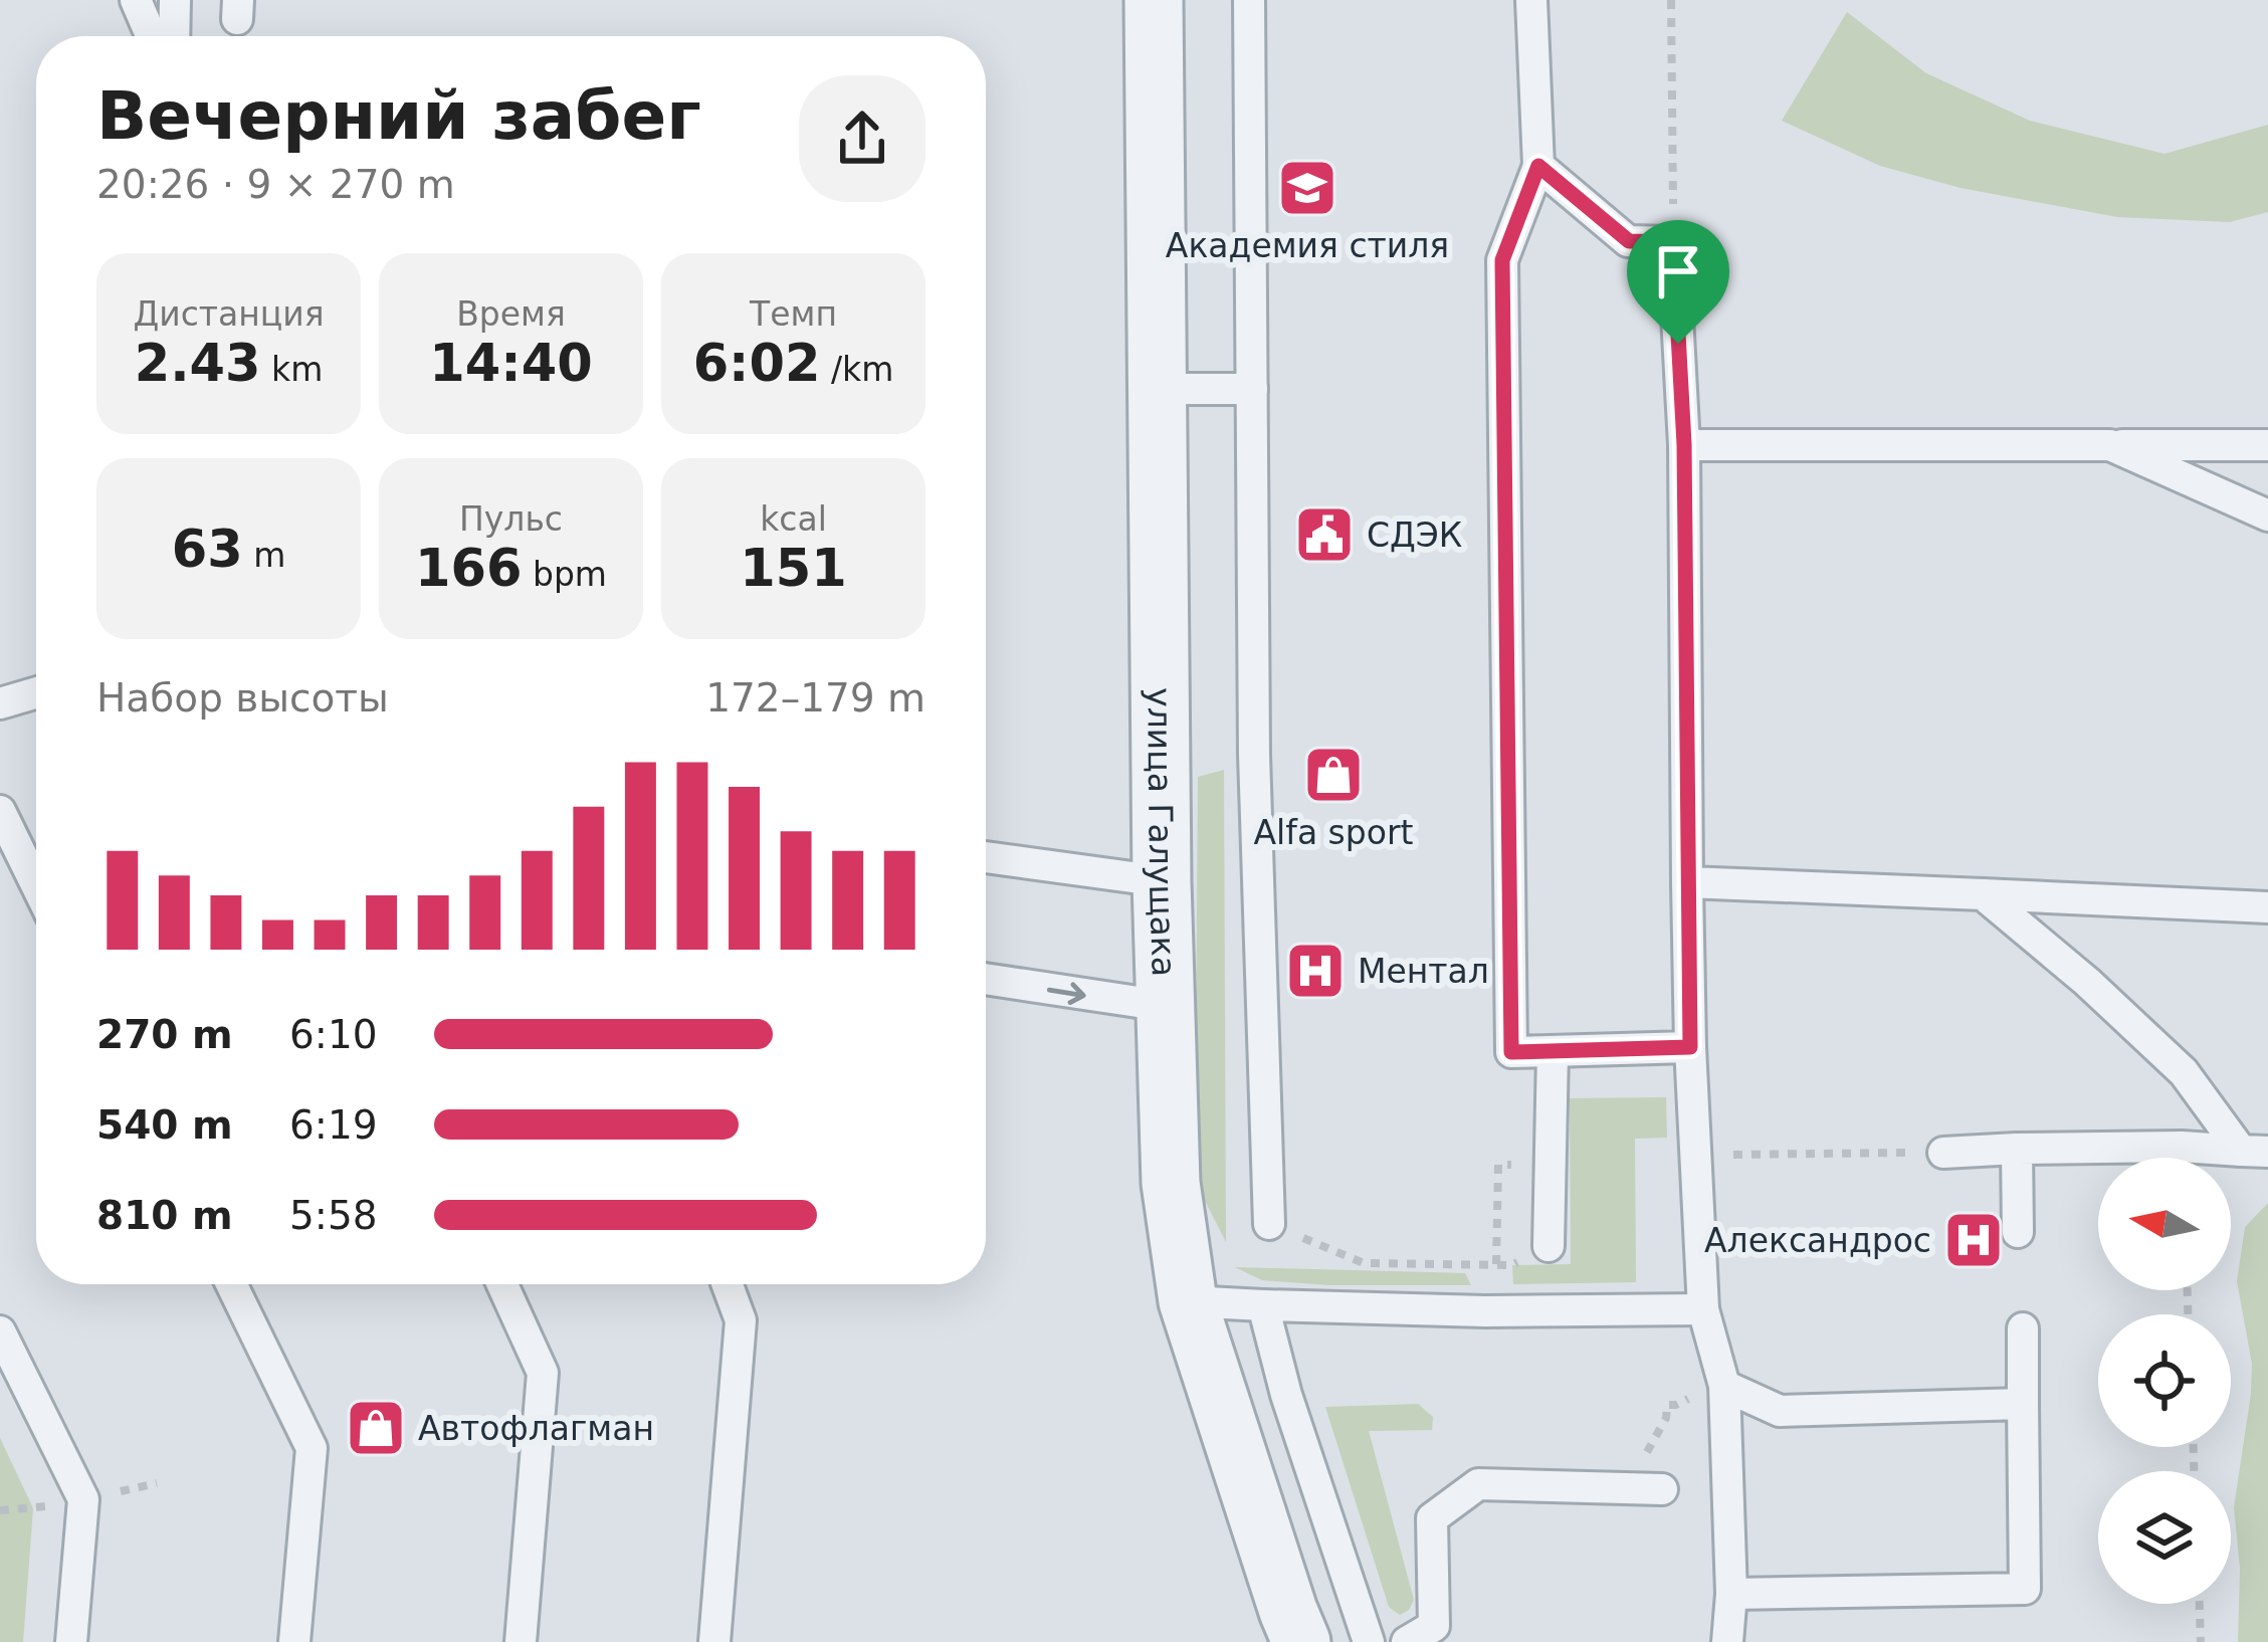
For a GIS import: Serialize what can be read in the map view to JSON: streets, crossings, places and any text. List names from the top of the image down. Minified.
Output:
{"streets":{"street":["улица Галущака"]},"places":{"school or university":["Академия стиля"],"public building":["СДЭК"],"shop":["Alfa sport","Автофлагман"],"hospital":["Ментал","Александрос"]},"north":"left","page":{"heading":["Вечерний забег","20:26 · 9 × 270 m"],"stats":[["Дистанция","2.43 km"],["Время","14:40"],["Темп","6:02 /km"],["63 m"],["Пульс","166 bpm"],["kcal","151"]],"chart":["Набор высоты","172–179 m"],"list":[{"name":"270 m","note":"6:10"},{"name":"540 m","note":"6:19"},{"name":"810 m","note":"5:58"}]}}
